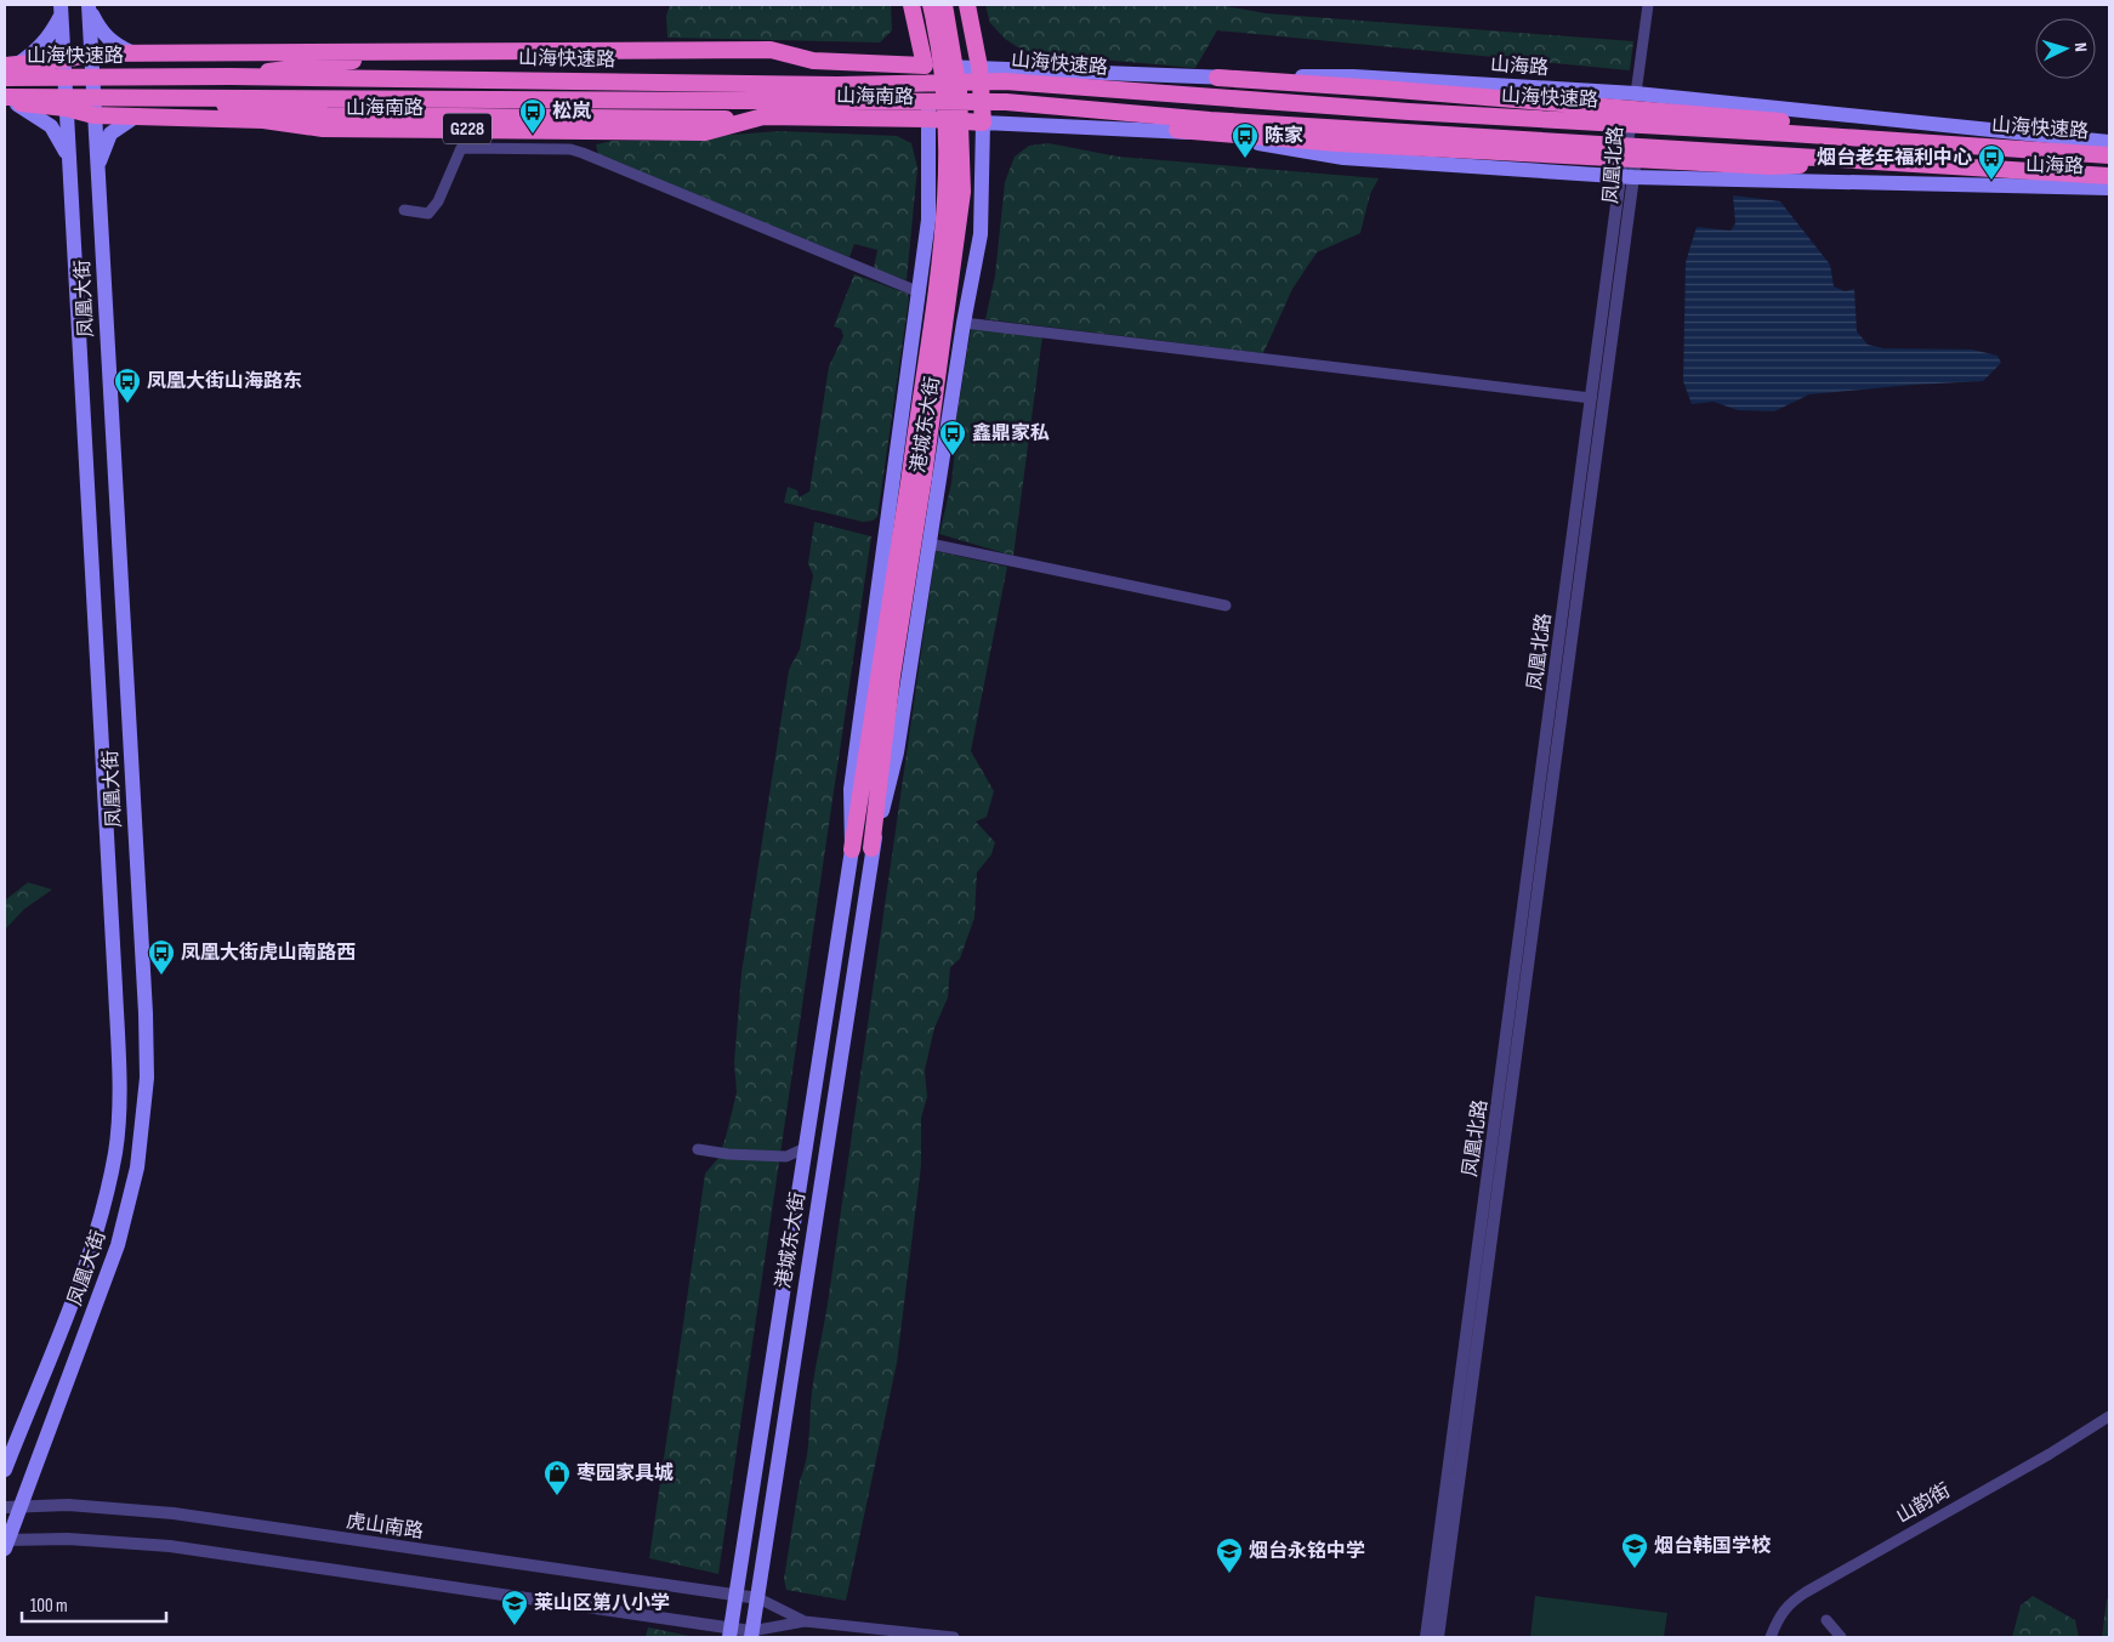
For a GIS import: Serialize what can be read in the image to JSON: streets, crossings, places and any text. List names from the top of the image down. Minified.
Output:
{"streets":{"highway":["山海快速路","山海南路","G228","港城东大街"],"main road":["山海路","凤凰大街"],"street":["凤凰北路","山韵街","虎山南路"]},"crossings":[["山海快速路","山海南路"],["山海路","山海南路"],["山海路","凤凰北路"],["山海路","港城东大街"],["山海南路","凤凰大街"],["山海南路","港城东大街"],["凤凰大街","虎山南路"],["港城东大街","虎山南路"]],"places":{"bus stop":["松岚","陈家","烟台老年福利中心","凤凰大街山海路东","鑫鼎家私","凤凰大街虎山南路西"],"shop":["枣园家具城"],"school or university":["烟台韩国学校","烟台永铭中学","莱山区第八小学"]},"scale_bar":"100 m","north":"right"}
